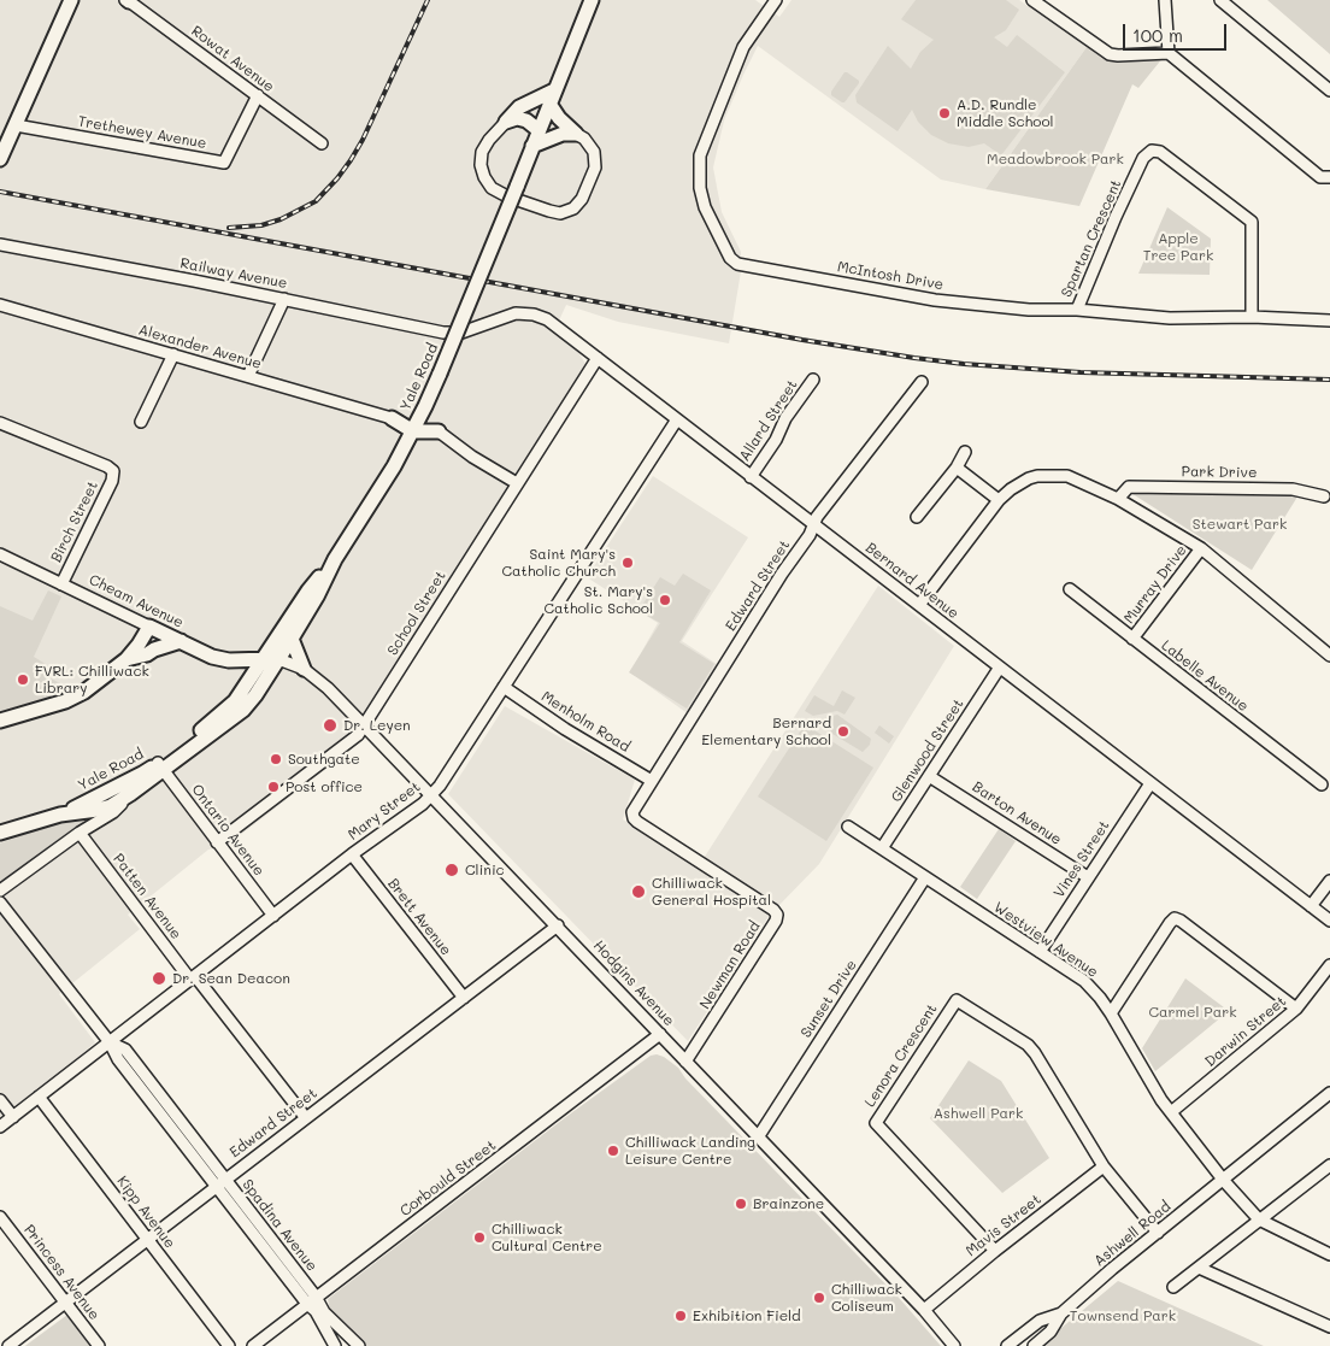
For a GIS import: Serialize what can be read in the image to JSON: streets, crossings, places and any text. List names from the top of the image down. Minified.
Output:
{"streets":{"main road":["Yale Road","Cheam Avenue"],"street":["Rowat Avenue","Trethewey Avenue","Spartan Crescent","Railway Avenue","McIntosh Drive","Alexander Avenue","Allard Street","Park Drive","Birch Street","Bernard Avenue","Murray Drive","Edward Street","School Street","Labelle Avenue","Menholm Road","Glenwood Street","Mary Street","Barton Avenue","Ontario Avenue","Vines Street","Patten Avenue","Brett Avenue","Westview Avenue","Newman Road","Hodgins Avenue","Sunset Drive","Darwin Street","Lenora Crescent","Corbould Street","Kipp Avenue","Spadina Avenue","Mavis Street","Ashwell Road","Princess Avenue"]},"crossings":[["Rowat Avenue","Trethewey Avenue"],["Spartan Crescent","McIntosh Drive"],["Railway Avenue","Bernard Avenue"],["Yale Road","Cheam Avenue"],["Yale Road","Ontario Avenue"],["Yale Road","Hodgins Avenue"],["Allard Street","Bernard Avenue"],["Birch Street","Cheam Avenue"],["Bernard Avenue","Edward Street"],["Bernard Avenue","School Street"],["Bernard Avenue","Glenwood Street"],["Bernard Avenue","Mary Street"],["Bernard Avenue","Vines Street"],["Murray Drive","Labelle Avenue"],["Edward Street","Menholm Road"],["Edward Street","Patten Avenue"],["Edward Street","Brett Avenue"],["Edward Street","Newman Road"],["Edward Street","Hodgins Avenue"],["Edward Street","Kipp Avenue"],["Edward Street","Spadina Avenue"],["Edward Street","Princess Avenue"],["Cheam Avenue","Hodgins Avenue"],["School Street","Ontario Avenue"],["School Street","Hodgins Avenue"],["Menholm Road","Mary Street"],["Glenwood Street","Barton Avenue"],["Glenwood Street","Westview Avenue"],["Mary Street","Ontario Avenue"],["Mary Street","Patten Avenue"],["Mary Street","Brett Avenue"],["Mary Street","Hodgins Avenue"],["Mary Street","Kipp Avenue"],["Mary Street","Spadina Avenue"],["Barton Avenue","Vines Street"],["Vines Street","Westview Avenue"],["Westview Avenue","Sunset Drive"],["Westview Avenue","Darwin Street"],["Westview Avenue","Ashwell Road"],["Newman Road","Hodgins Avenue"],["Hodgins Avenue","Sunset Drive"],["Hodgins Avenue","Corbould Street"],["Hodgins Avenue","Mavis Street"],["Lenora Crescent","Mavis Street"],["Lenora Crescent","Ashwell Road"],["Corbould Street","Spadina Avenue"]],"parks":["Meadowbrook Park","Apple Tree Park","Stewart Park","Carmel Park","Ashwell Park","Townsend Park"],"places":["A.D. Rundle Middle School","Saint Mary's Catholic Church","St. Mary's Catholic School","FVRL: Chilliwack Library","Dr. Leyen","Bernard Elementary School","Southgate","Post office","Clinic","Chilliwack General Hospital","Dr. Sean Deacon","Chilliwack Landing Leisure Centre","Brainzone","Chilliwack Cultural Centre","Chilliwack Coliseum","Exhibition Field"],"scale_bar":"100 m"}
